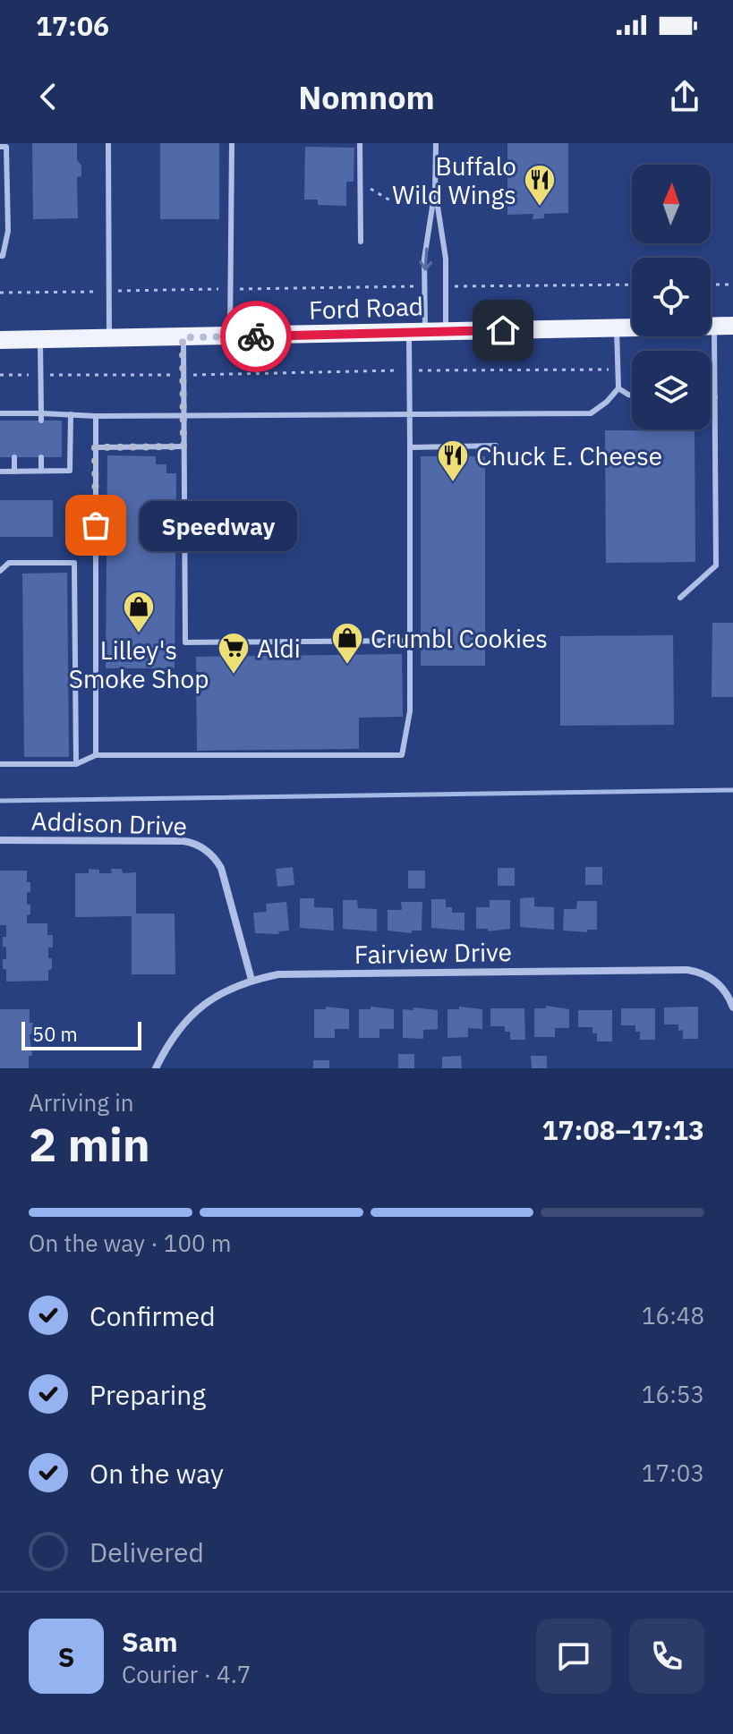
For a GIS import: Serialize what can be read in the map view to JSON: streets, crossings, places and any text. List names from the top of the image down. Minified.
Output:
{"streets":{"main road":["Ford Road"],"street":["Addison Drive","Fairview Drive"]},"crossings":[["Addison Drive","Fairview Drive"]],"places":{"restaurant":["Buffalo Wild Wings","Chuck E. Cheese"],"other":["Speedway"],"shop":["Lilley's Smoke Shop","Crumbl Cookies"],"supermarket":["Aldi"]},"scale_bar":"50 m","north":"top","page":{"status":"17:06","header":"Nomnom","bubble":"Speedway","scale":"50 m","heading":["2 min","Arriving in","17:08–17:13"],"panel":["Sam","Courier · 4.7"],"bar":"On the way · 100 m","list":[["Confirmed","16:48"],["Preparing","16:53"],["On the way","17:03"],"Delivered"],"round":"S"}}
